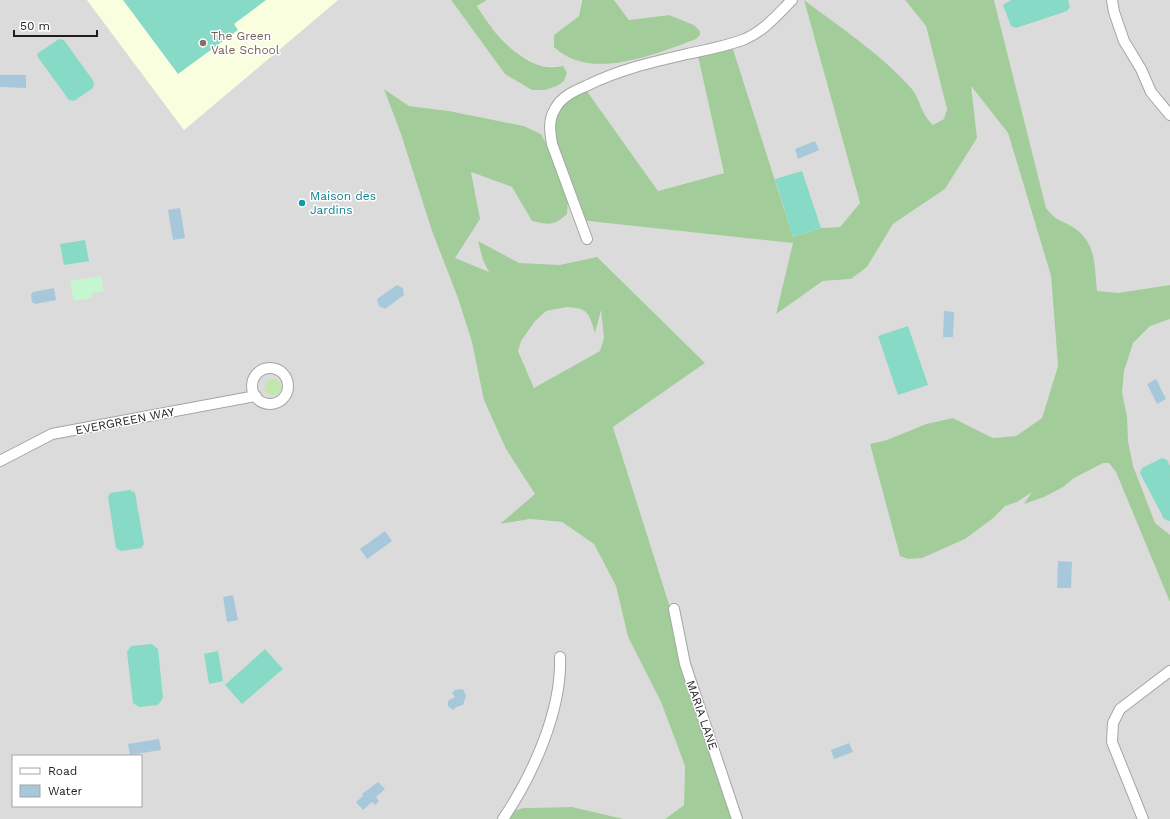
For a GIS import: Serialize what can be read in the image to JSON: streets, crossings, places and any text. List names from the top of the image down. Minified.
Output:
{"streets":{"street":["EVERGREEN WAY","MARIA LANE"]},"places":["The Green Vale School","Maison des Jardins"],"legend":["Road","Water"],"scale_bar":"50 m"}
